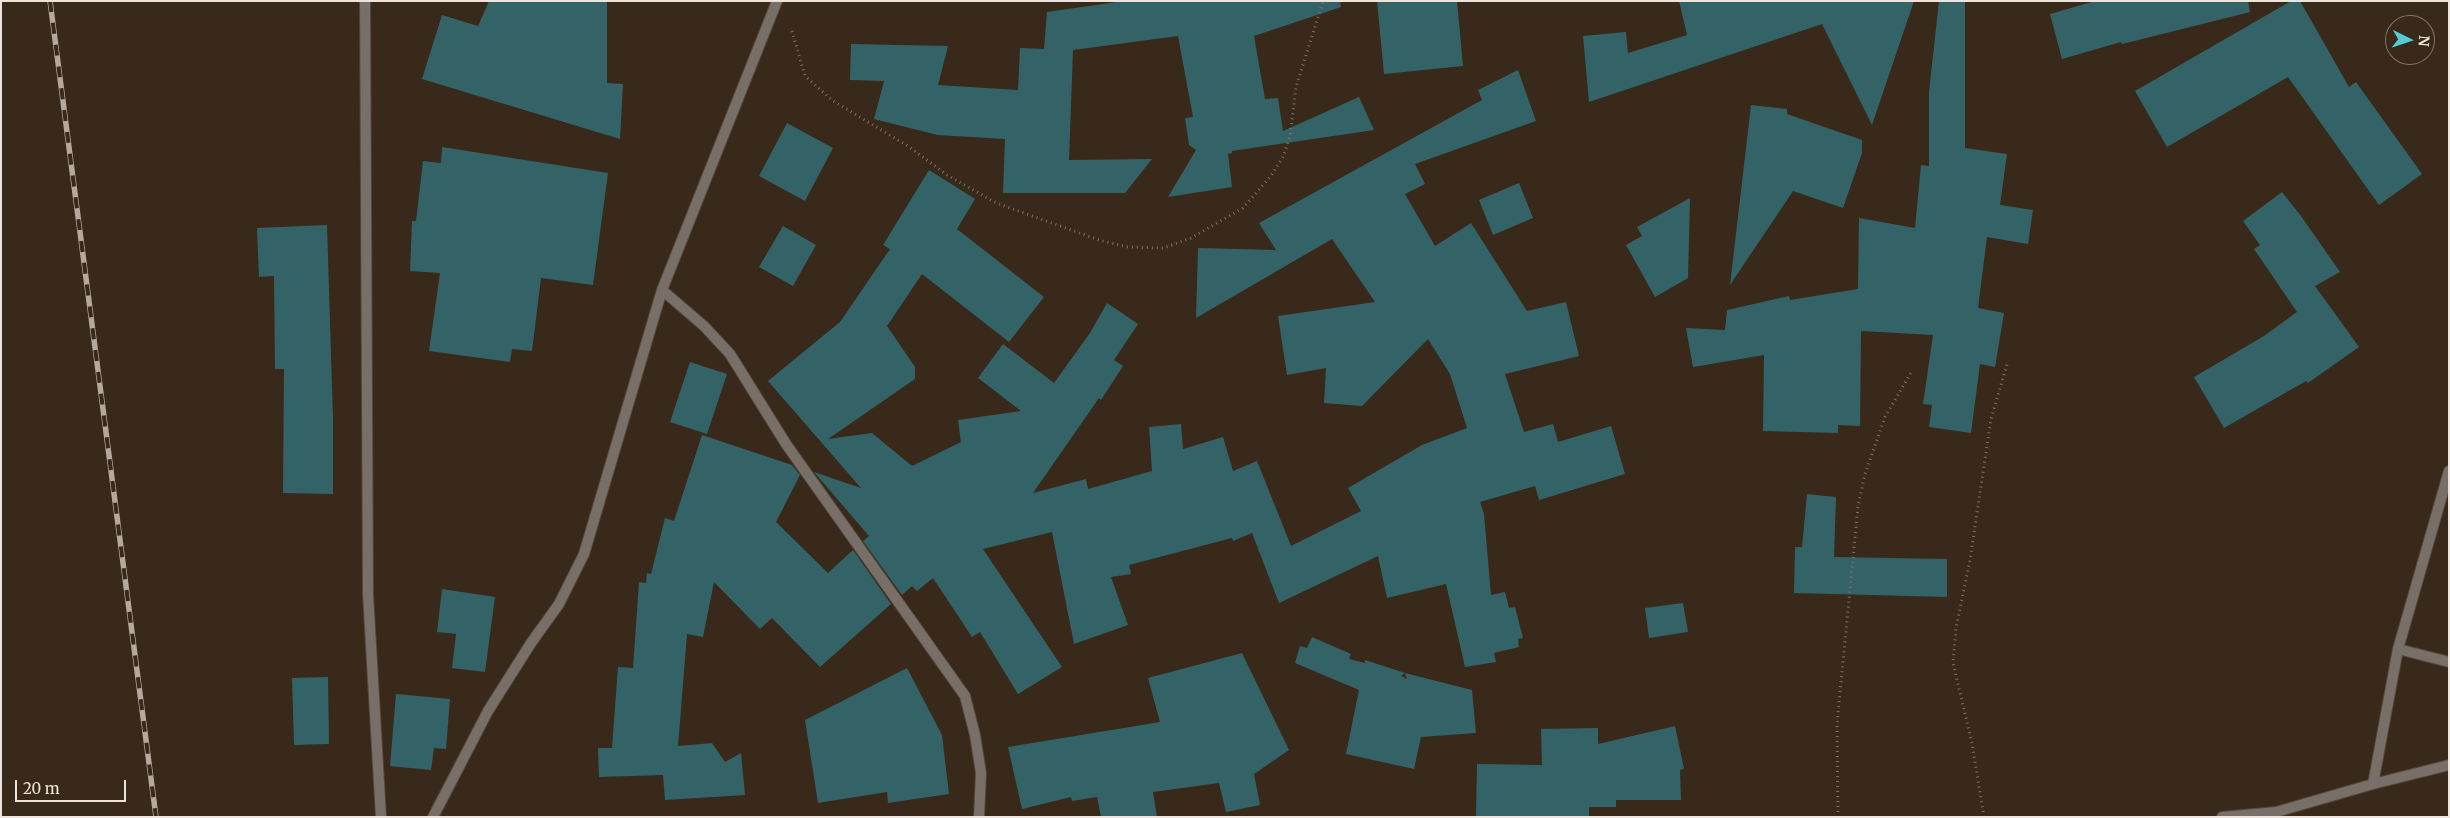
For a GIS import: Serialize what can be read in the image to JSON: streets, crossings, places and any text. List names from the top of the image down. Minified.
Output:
{"scale_bar":"20 m","north":"right"}
